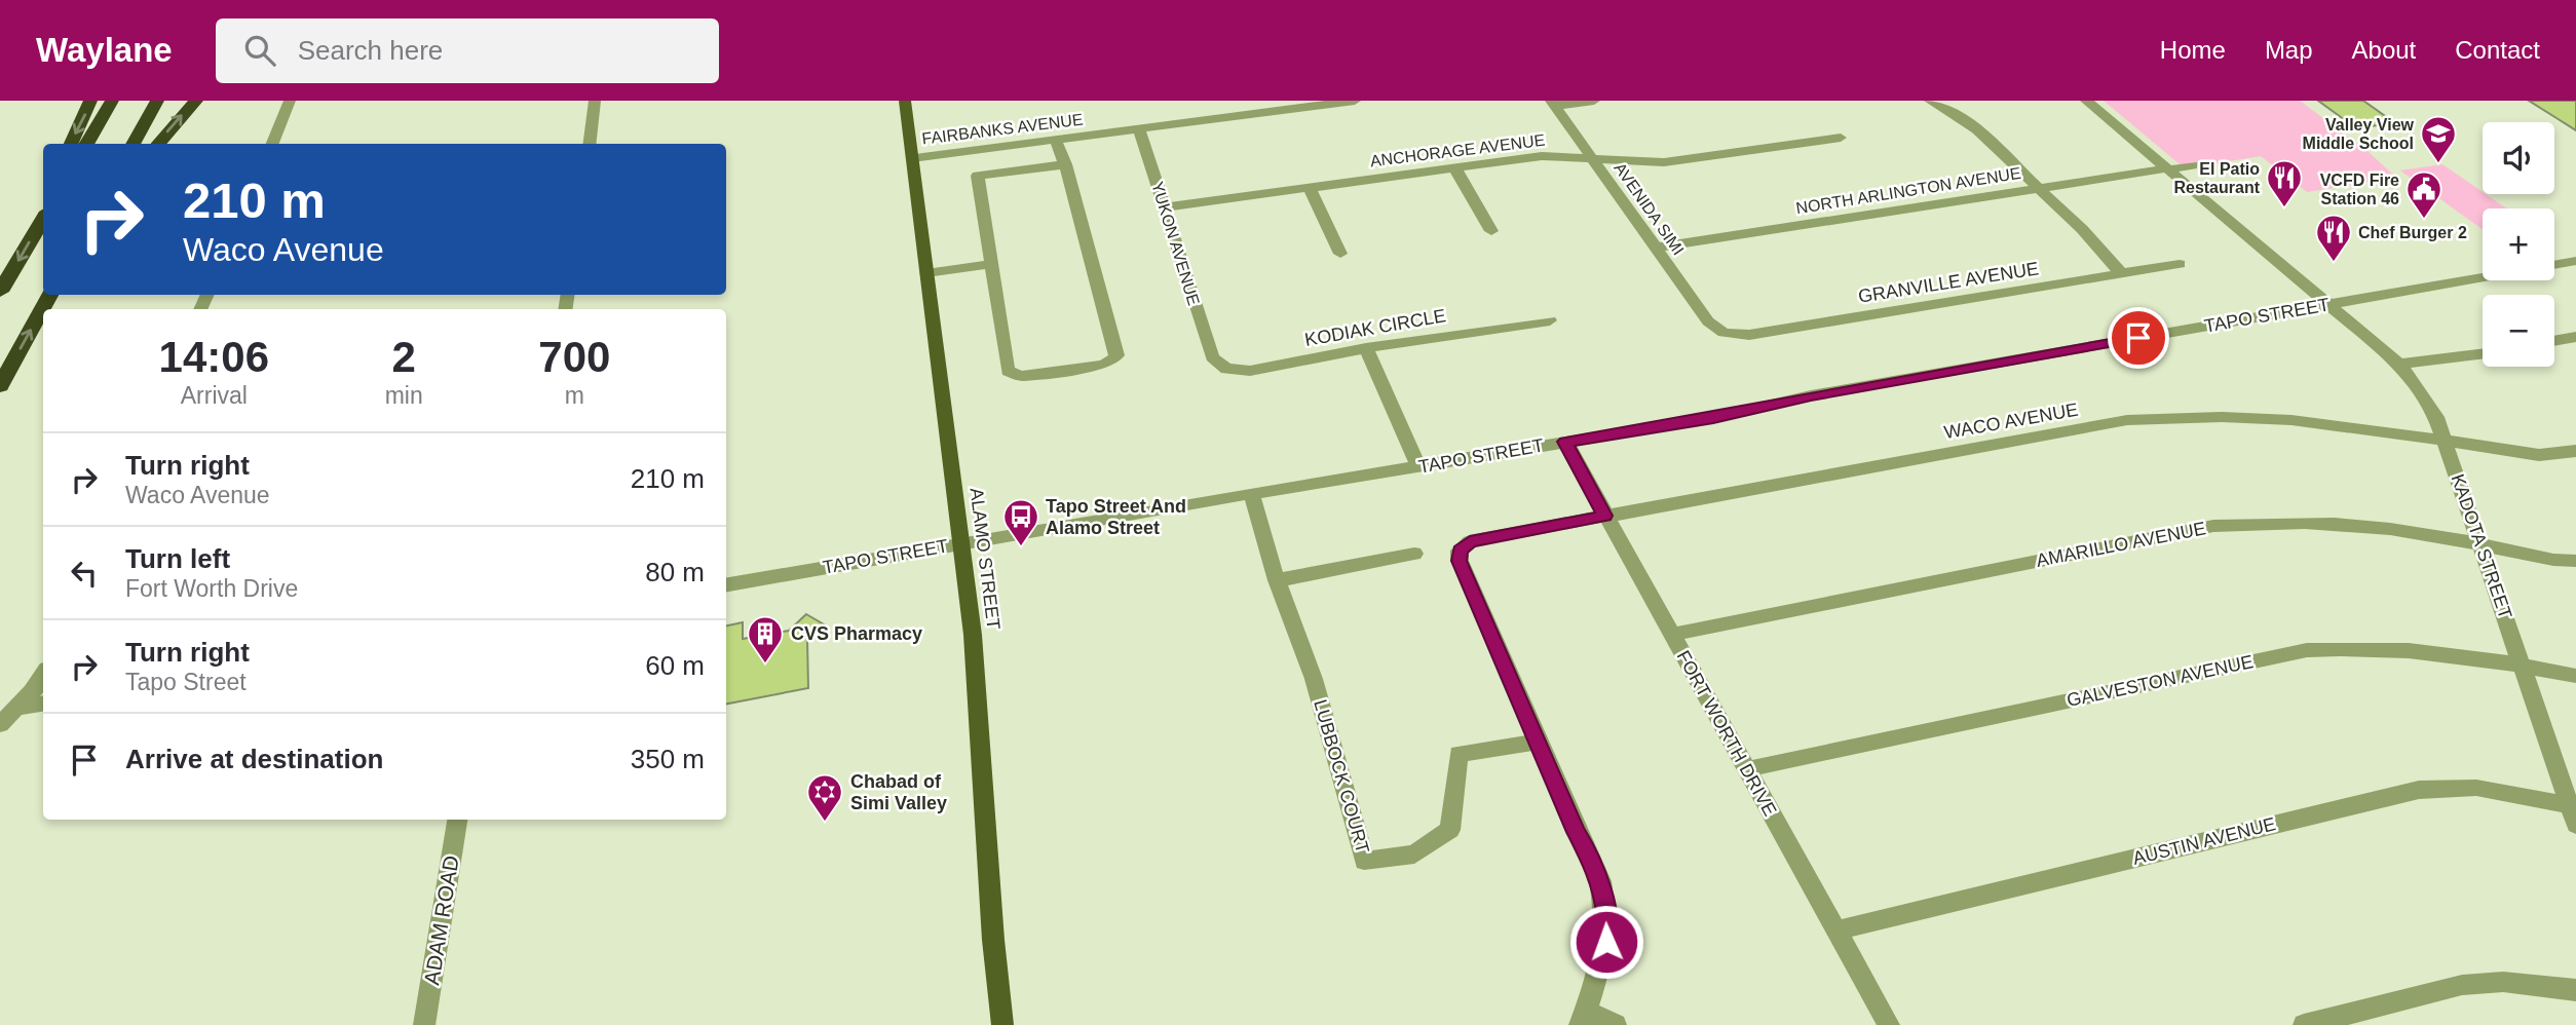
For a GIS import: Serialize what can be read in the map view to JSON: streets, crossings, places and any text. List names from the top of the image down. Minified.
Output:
{"streets":{"main road":["ALAMO STREET"],"street":["FAIRBANKS AVENUE","ANCHORAGE AVENUE","NORTH ARLINGTON AVENUE","AVENIDA SIMI","YUKON AVENUE","GRANVILLE AVENUE","TAPO STREET","KODIAK CIRCLE","WACO AVENUE","AMARILLO AVENUE","KADOTA STREET","GALVESTON AVENUE","FORT WORTH DRIVE","LUBBOCK COURT","AUSTIN AVENUE","ADAM ROAD"]},"crossings":[["FAIRBANKS AVENUE","YUKON AVENUE"],["FAIRBANKS AVENUE","ALAMO STREET"],["ANCHORAGE AVENUE","AVENIDA SIMI"],["ANCHORAGE AVENUE","YUKON AVENUE"],["NORTH ARLINGTON AVENUE","AVENIDA SIMI"],["NORTH ARLINGTON AVENUE","KADOTA STREET"],["AVENIDA SIMI","GRANVILLE AVENUE"],["YUKON AVENUE","KODIAK CIRCLE"],["TAPO STREET","KADOTA STREET"],["TAPO STREET","ALAMO STREET"],["TAPO STREET","FORT WORTH DRIVE"],["TAPO STREET","LUBBOCK COURT"],["WACO AVENUE","KADOTA STREET"],["WACO AVENUE","FORT WORTH DRIVE"],["WACO AVENUE","LUBBOCK COURT"],["AMARILLO AVENUE","KADOTA STREET"],["AMARILLO AVENUE","FORT WORTH DRIVE"],["KADOTA STREET","GALVESTON AVENUE"],["KADOTA STREET","AUSTIN AVENUE"],["GALVESTON AVENUE","FORT WORTH DRIVE"],["FORT WORTH DRIVE","AUSTIN AVENUE"]],"places":{"school or university":["Valley View Middle School"],"restaurant":["El Patio Restaurant","Chef Burger 2"],"public building":["VCFD Fire Station 46"],"bus stop":["Tapo Street And Alamo Street"],"building":["CVS Pharmacy"],"synagogue":["Chabad of Simi Valley"]},"page":{"header":"Waylane","search":"Search here","nav":["Home","Map","About","Contact"],"map_buttons":["+","−"],"turn":["210 m","Waco Avenue"],"eta":["14:06","Arrival","2","min","700","m"],"list":[{"name":"Turn right","note":"Waco Avenue","value":"210 m"},{"name":"Turn left","note":"Fort Worth Drive","value":"80 m"},{"name":"Turn right","note":"Tapo Street","value":"60 m"},{"name":"Arrive at destination","value":"350 m"}]}}
